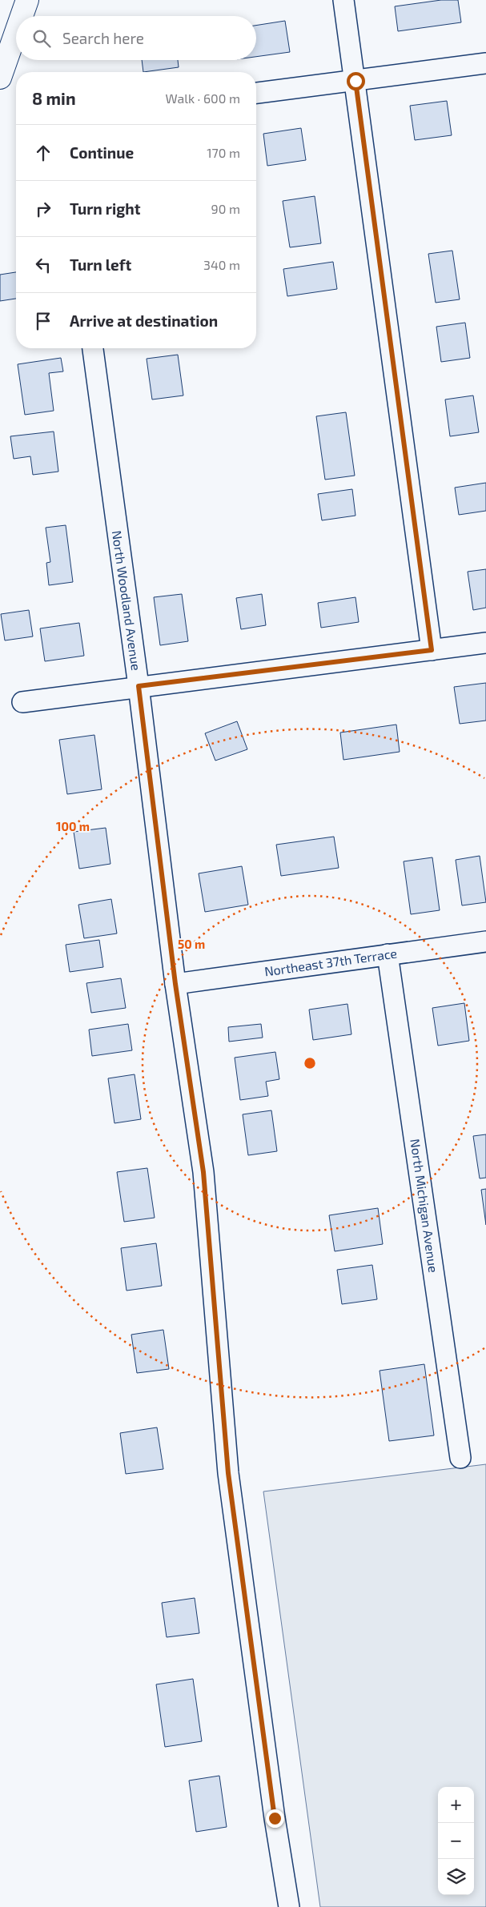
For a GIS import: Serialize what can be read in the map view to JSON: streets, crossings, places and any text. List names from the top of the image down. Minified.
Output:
{"streets":{"street":["North Woodland Avenue","Northeast 37th Terrace","North Michigan Avenue"]},"crossings":[["North Woodland Avenue","Northeast 37th Terrace"],["Northeast 37th Terrace","North Michigan Avenue"]],"page":{"search":"Search here","heading":["8 min","Walk · 600 m"],"list":[["Continue","170 m"],["Turn right","90 m"],["Turn left","340 m"],"Arrive at destination"],"map_buttons":["+","−"]},"rings":["100 m","50 m"]}
